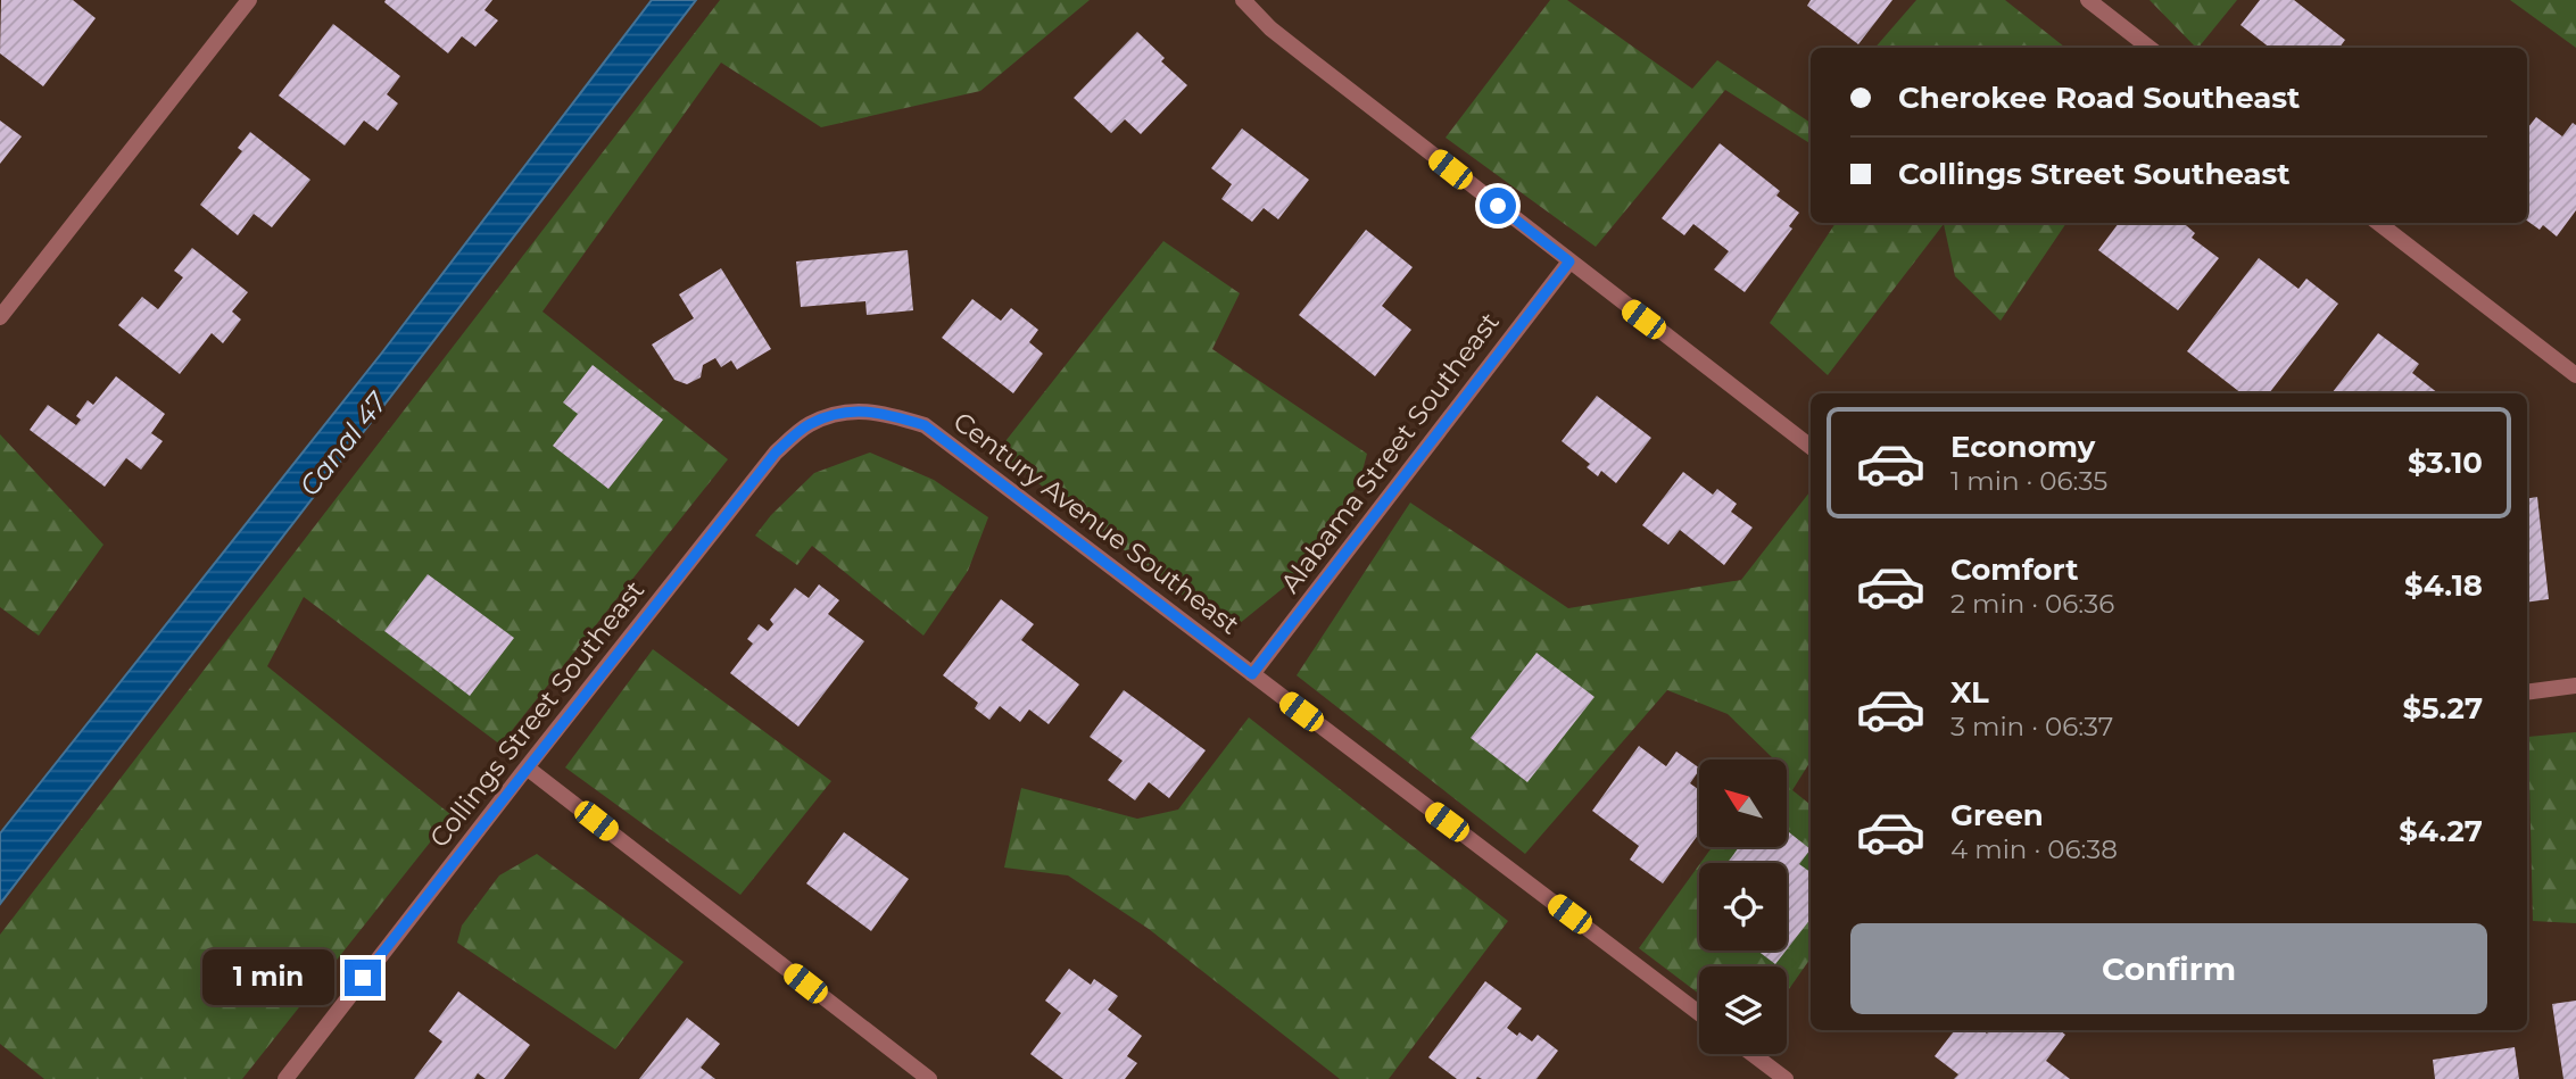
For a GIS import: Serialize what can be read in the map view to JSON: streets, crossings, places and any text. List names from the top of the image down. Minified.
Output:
{"streets":{"street":["Alabama Street Southeast","Century Avenue Southeast","Collings Street Southeast"]},"crossings":[["Alabama Street Southeast","Century Avenue Southeast"],["Century Avenue Southeast","Collings Street Southeast"]],"water":["Canal 47"],"north":"top left","page":{"banner":["Cherokee Road Southeast","Collings Street Southeast"],"list":[{"name":"Economy","note":"1 min · 06:35","value":"$3.10"},{"name":"Comfort","note":"2 min · 06:36","value":"$4.18"},{"name":"XL","note":"3 min · 06:37","value":"$5.27"},{"name":"Green","note":"4 min · 06:38","value":"$4.27"}],"buttons":"Confirm","bubble":"1 min"}}
